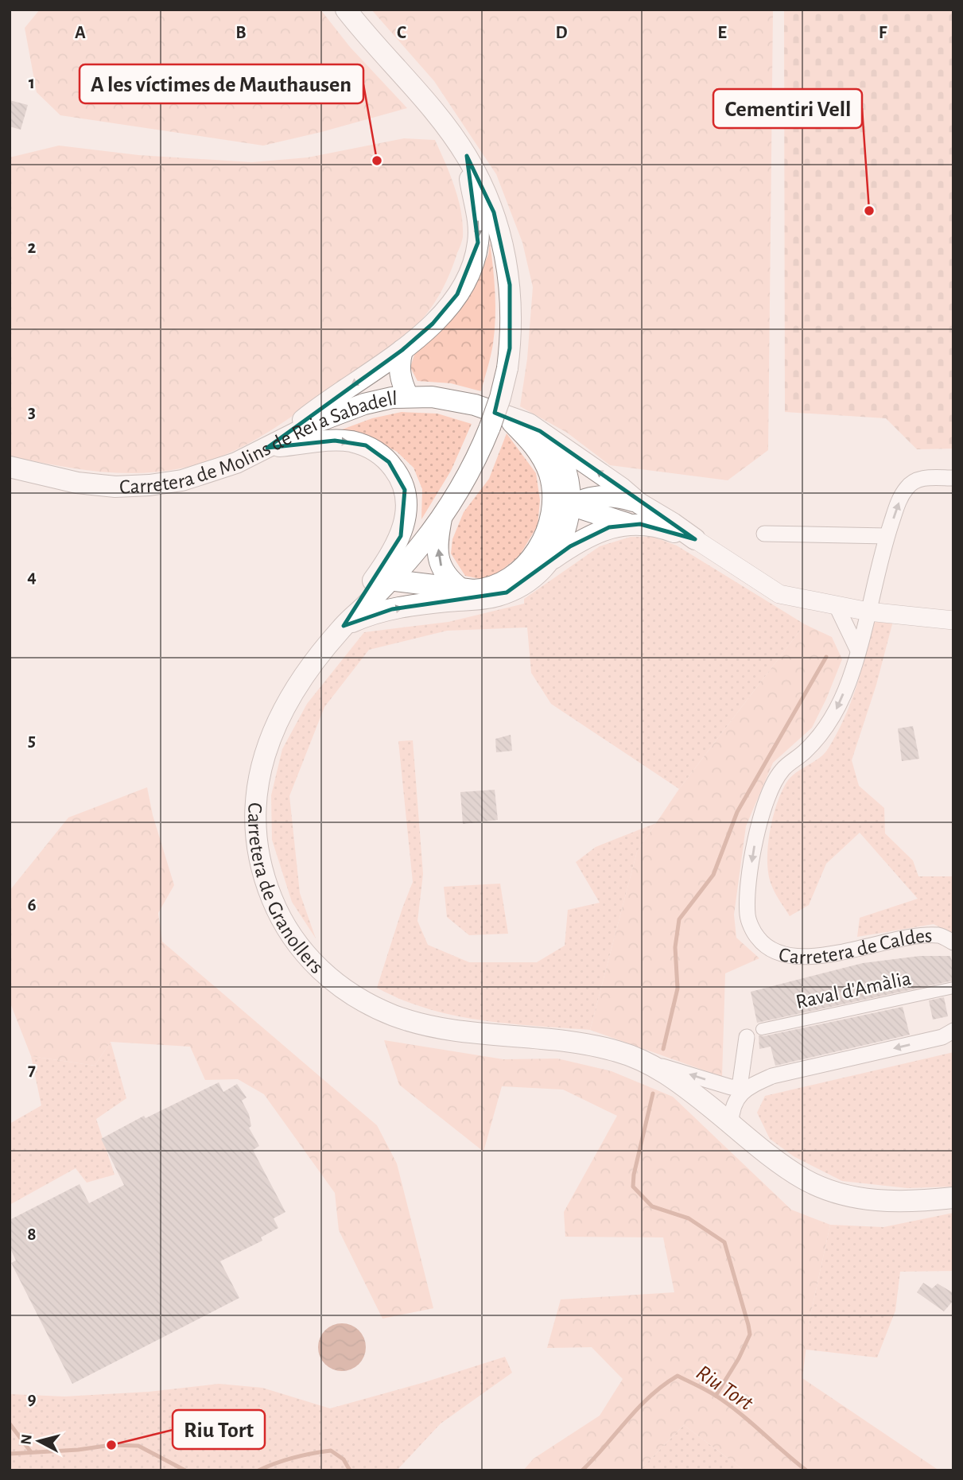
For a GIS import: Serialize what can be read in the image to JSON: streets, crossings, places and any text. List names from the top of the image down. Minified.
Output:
{"streets":{"main road":["Carretera de Molins de Rei a Sabadell","Carretera de Granollers"],"street":["Carretera de Caldes","Raval d'Amàlia"]},"crossings":[["Carretera de Molins de Rei a Sabadell","Carretera de Granollers"]],"water":["Riu Tort"],"places":["A les víctimes de Mauthausen","Cementiri Vell","Riu Tort"],"north":"left","grid":{"columns":["A","B","C","D","E","F"],"rows":["1","2","3","4","5","6","7","8","9"]}}
